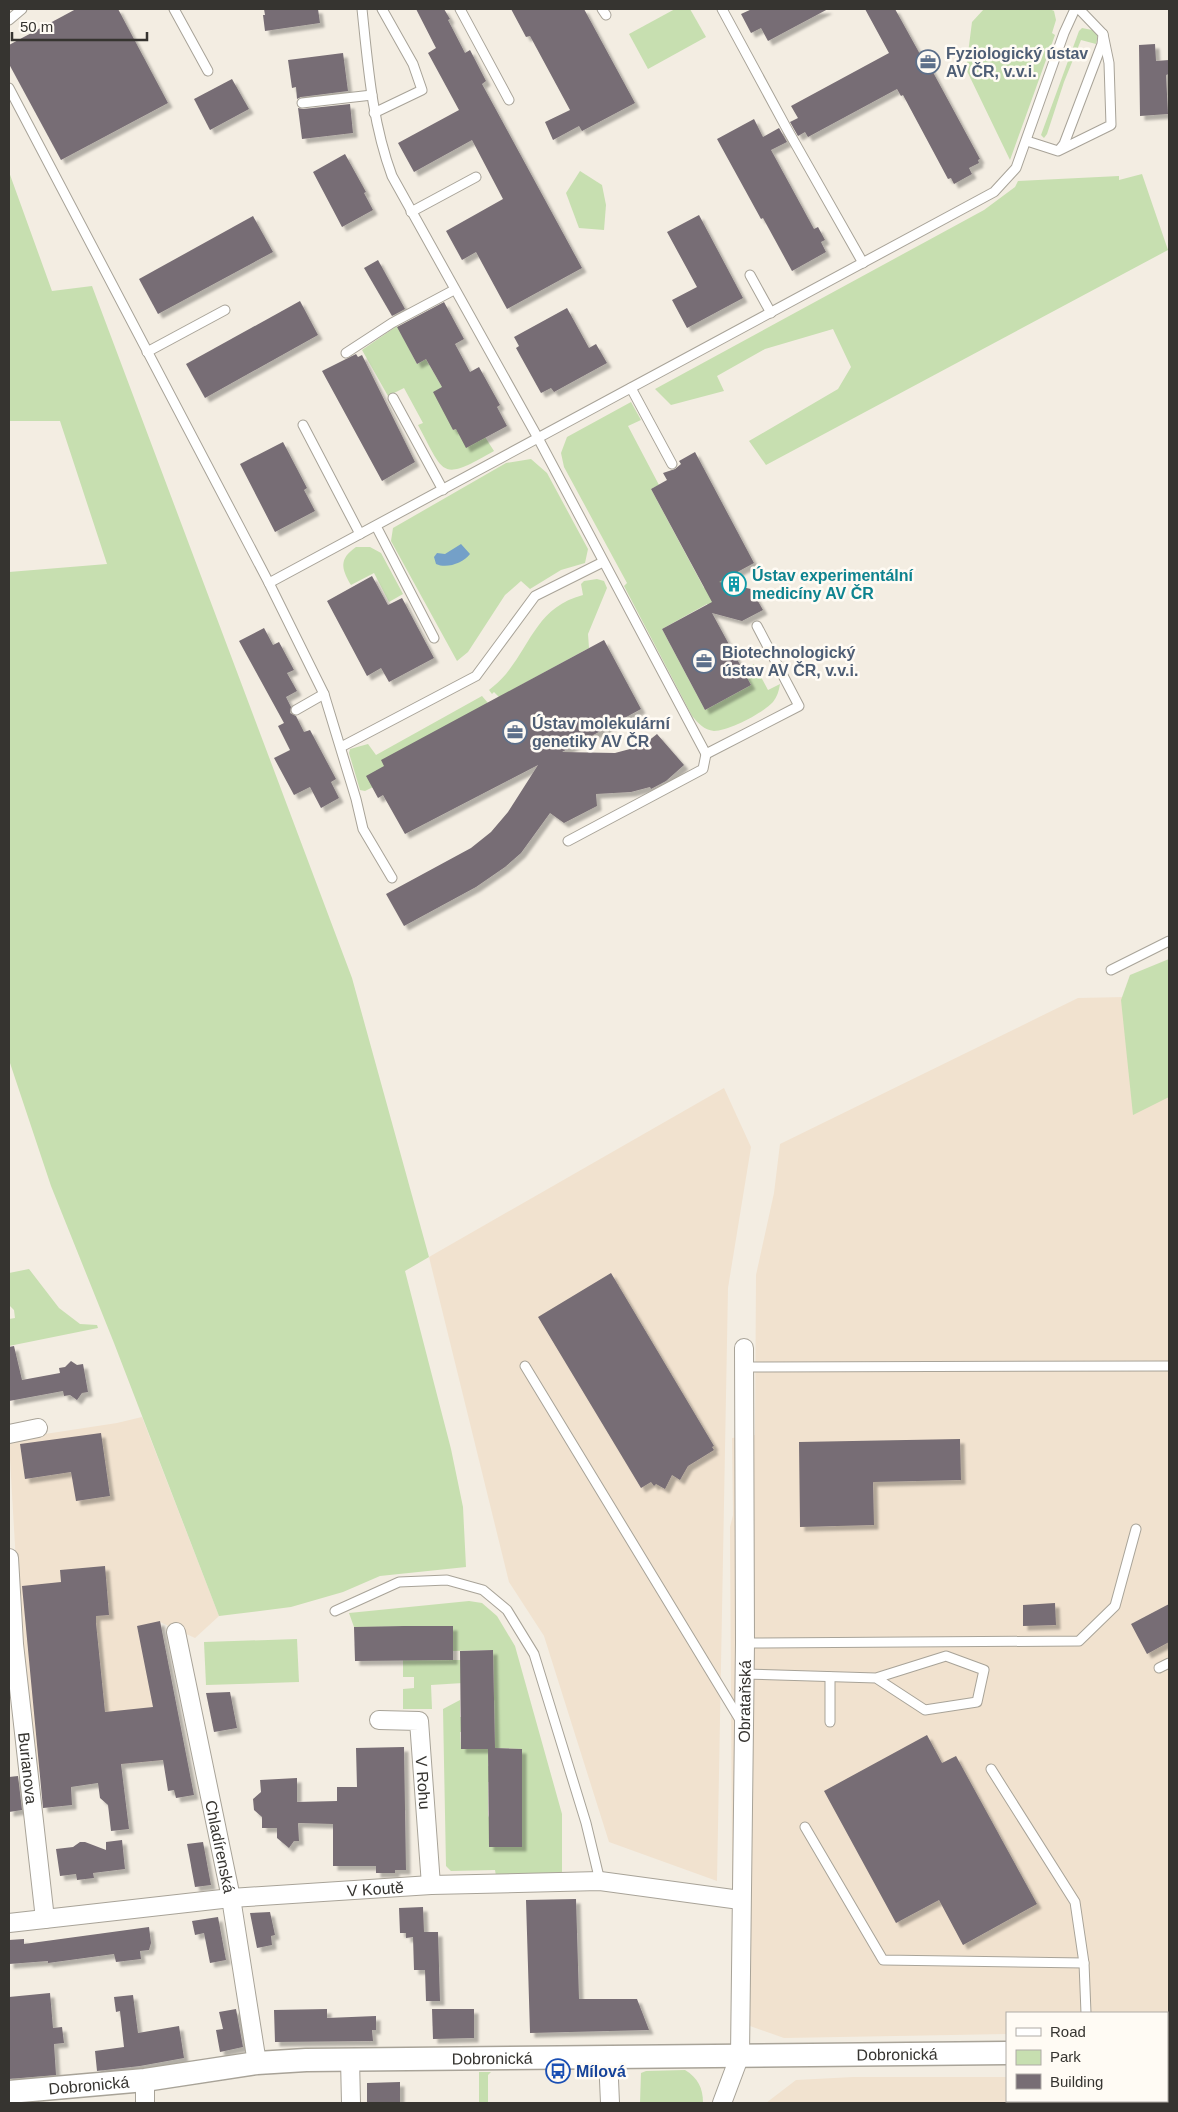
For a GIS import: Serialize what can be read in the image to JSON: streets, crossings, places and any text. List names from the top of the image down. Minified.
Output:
{"streets":{"street":["Obrataňská","Burianova","V Rohu","Chladírenská","V Koutě","Dobronická"]},"crossings":[["Obrataňská","V Koutě"],["Obrataňská","Dobronická"],["Burianova","V Koutě"],["V Rohu","V Koutě"],["Chladírenská","V Koutě"],["Chladírenská","Dobronická"]],"places":{"office":["Fyziologický ústav AV ČR, v.v.i.","Biotechnologický ústav AV ČR, v.v.i.","Ústav molekulární genetiky AV ČR"],"building":["Ústav experimentální medicíny AV ČR"],"bus stop":["Mílová"]},"legend":["Road","Park","Building"],"scale_bar":"50 m"}
